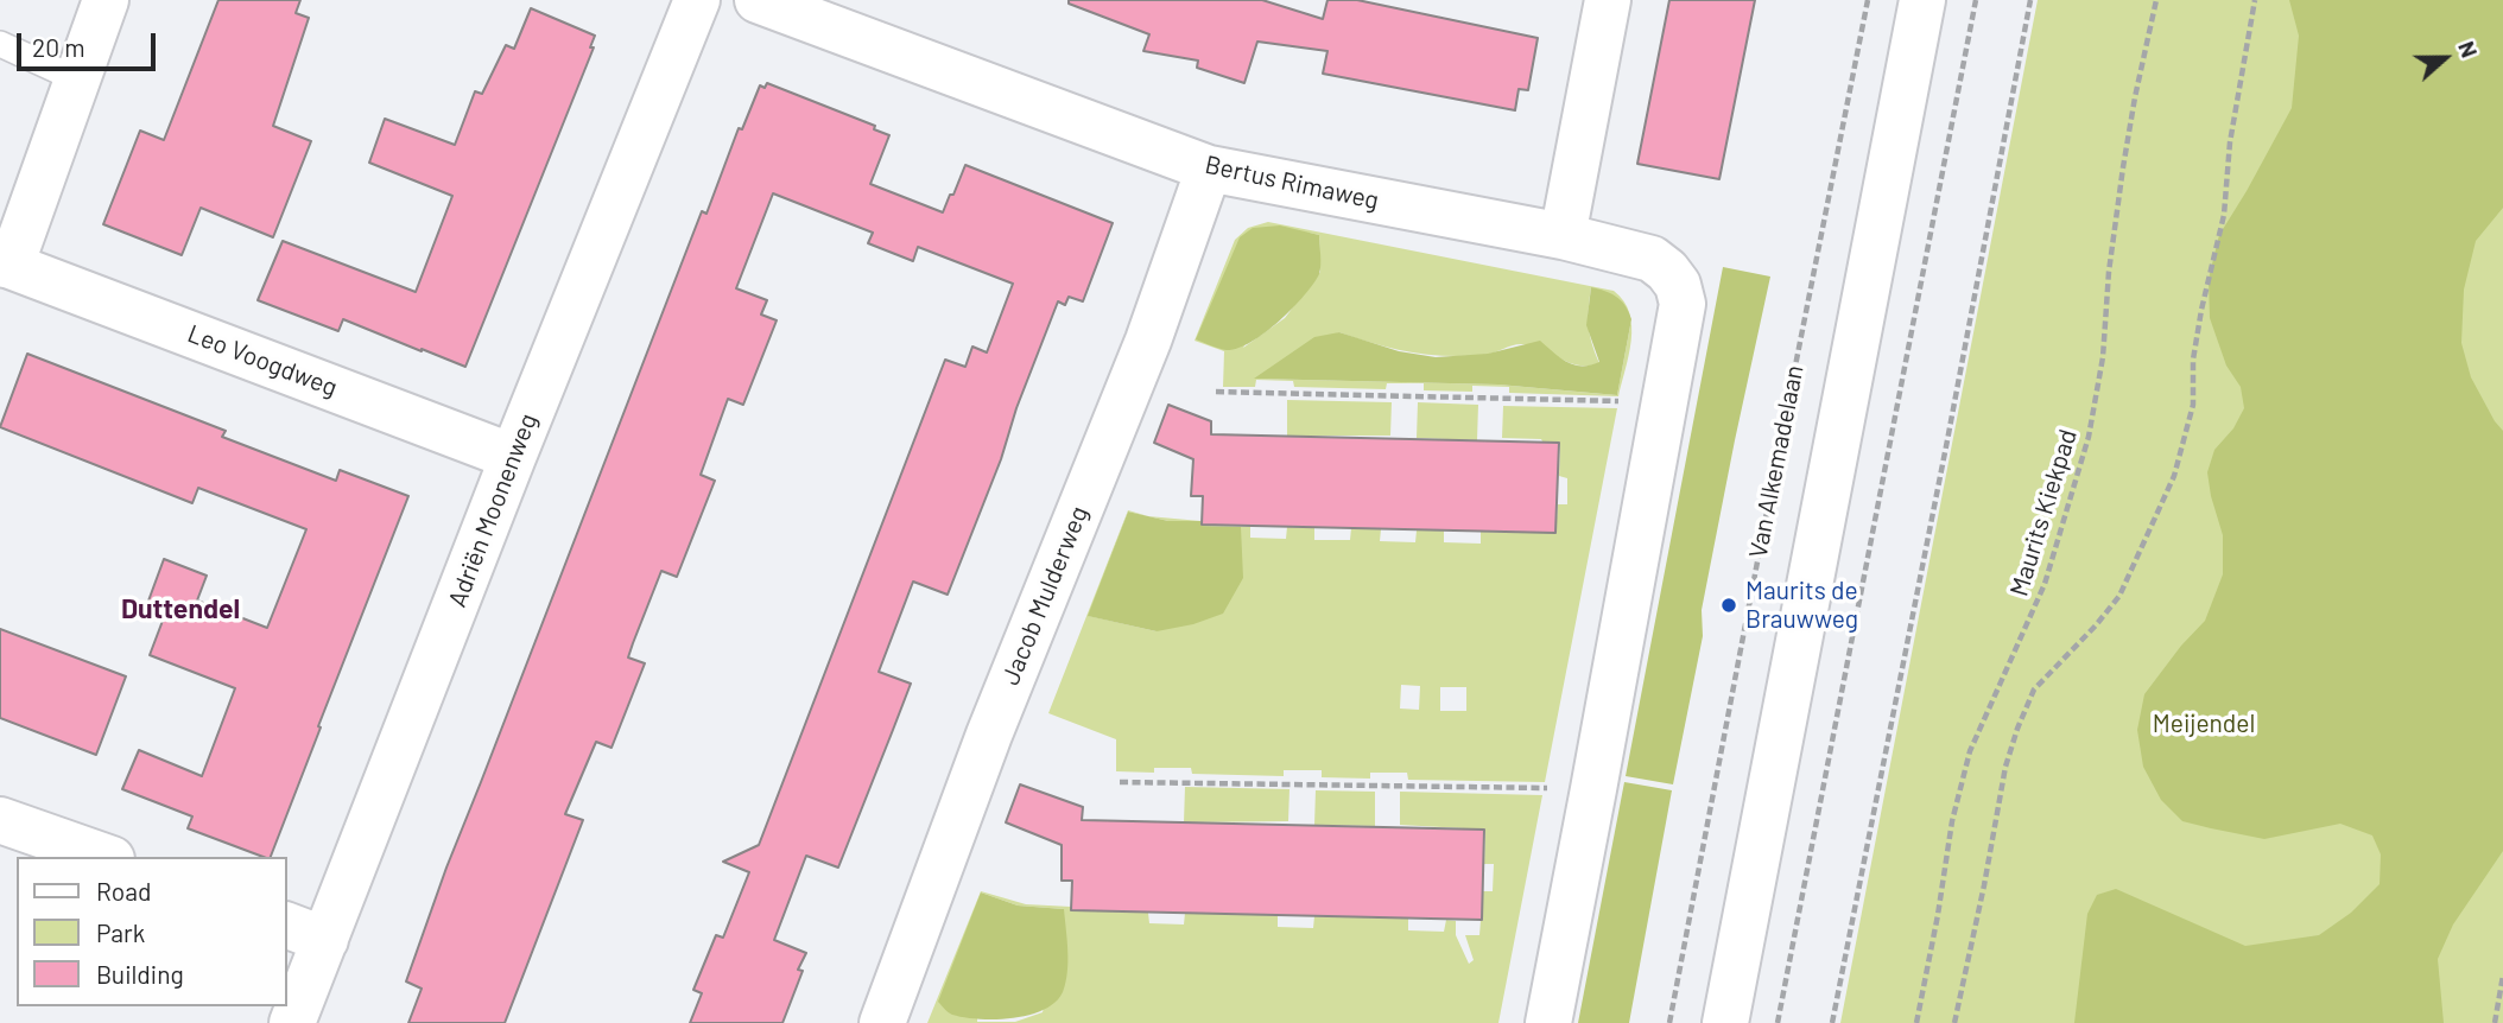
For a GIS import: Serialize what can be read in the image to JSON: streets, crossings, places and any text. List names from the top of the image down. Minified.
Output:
{"streets":{"street":["Bertus Rimaweg","Leo Voogdweg","Adriën Moonenweg","Jacob Mulderweg"],"path":["Van Alkemadelaan","Maurits Kiekpad"]},"crossings":[["Bertus Rimaweg","Jacob Mulderweg"],["Leo Voogdweg","Adriën Moonenweg"]],"districts":["Duttendel"],"parks":["Meijendel"],"places":["Maurits de Brauwweg"],"legend":["Road","Park","Building"],"scale_bar":"20 m","north":"right"}
